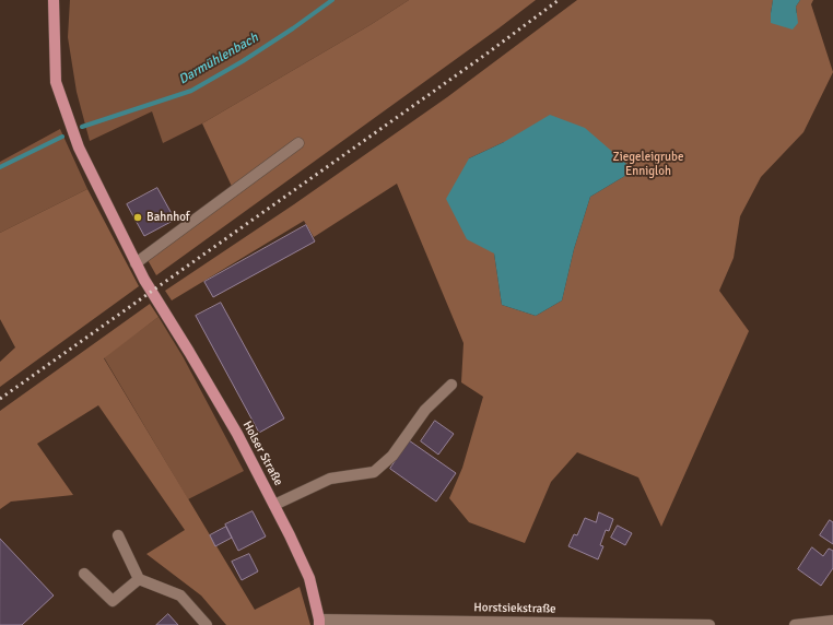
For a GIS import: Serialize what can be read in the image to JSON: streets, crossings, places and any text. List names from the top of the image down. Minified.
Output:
{"streets":{"main road":["Holser Straße"],"street":["Horstsiekstraße"]},"crossings":[["Holser Straße","Horstsiekstraße"]],"water":["Darmühlenbach"],"parks":["Ziegeleigrube Ennigloh"],"places":["Bahnhof"]}
